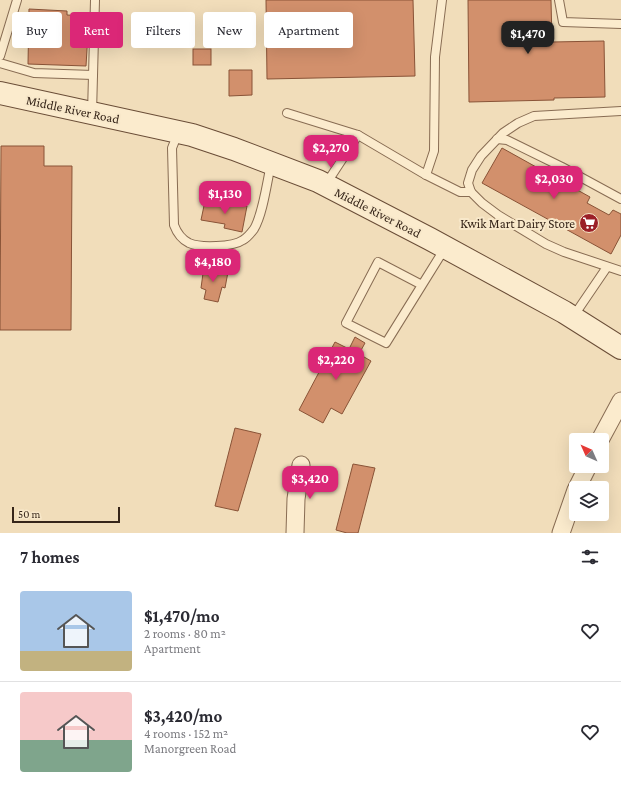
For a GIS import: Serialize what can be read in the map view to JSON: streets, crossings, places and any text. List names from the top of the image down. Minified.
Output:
{"streets":{"street":["Middle River Road"]},"places":{"supermarket":["Kwik Mart Dairy Store"]},"scale_bar":"50 m","north":"top left","page":{"chip":["Buy","Rent","Filters","New","Apartment"],"price":["$1,470","$2,270","$2,030","$1,130","$4,180","$2,220","$3,420"],"scale":"50 m","heading":"7 homes","list":[{"name":"$1,470/mo","note":"2 rooms · 80 m² · Apartment"},{"name":"$3,420/mo","note":"4 rooms · 152 m² · Manorgreen Road"}]}}
